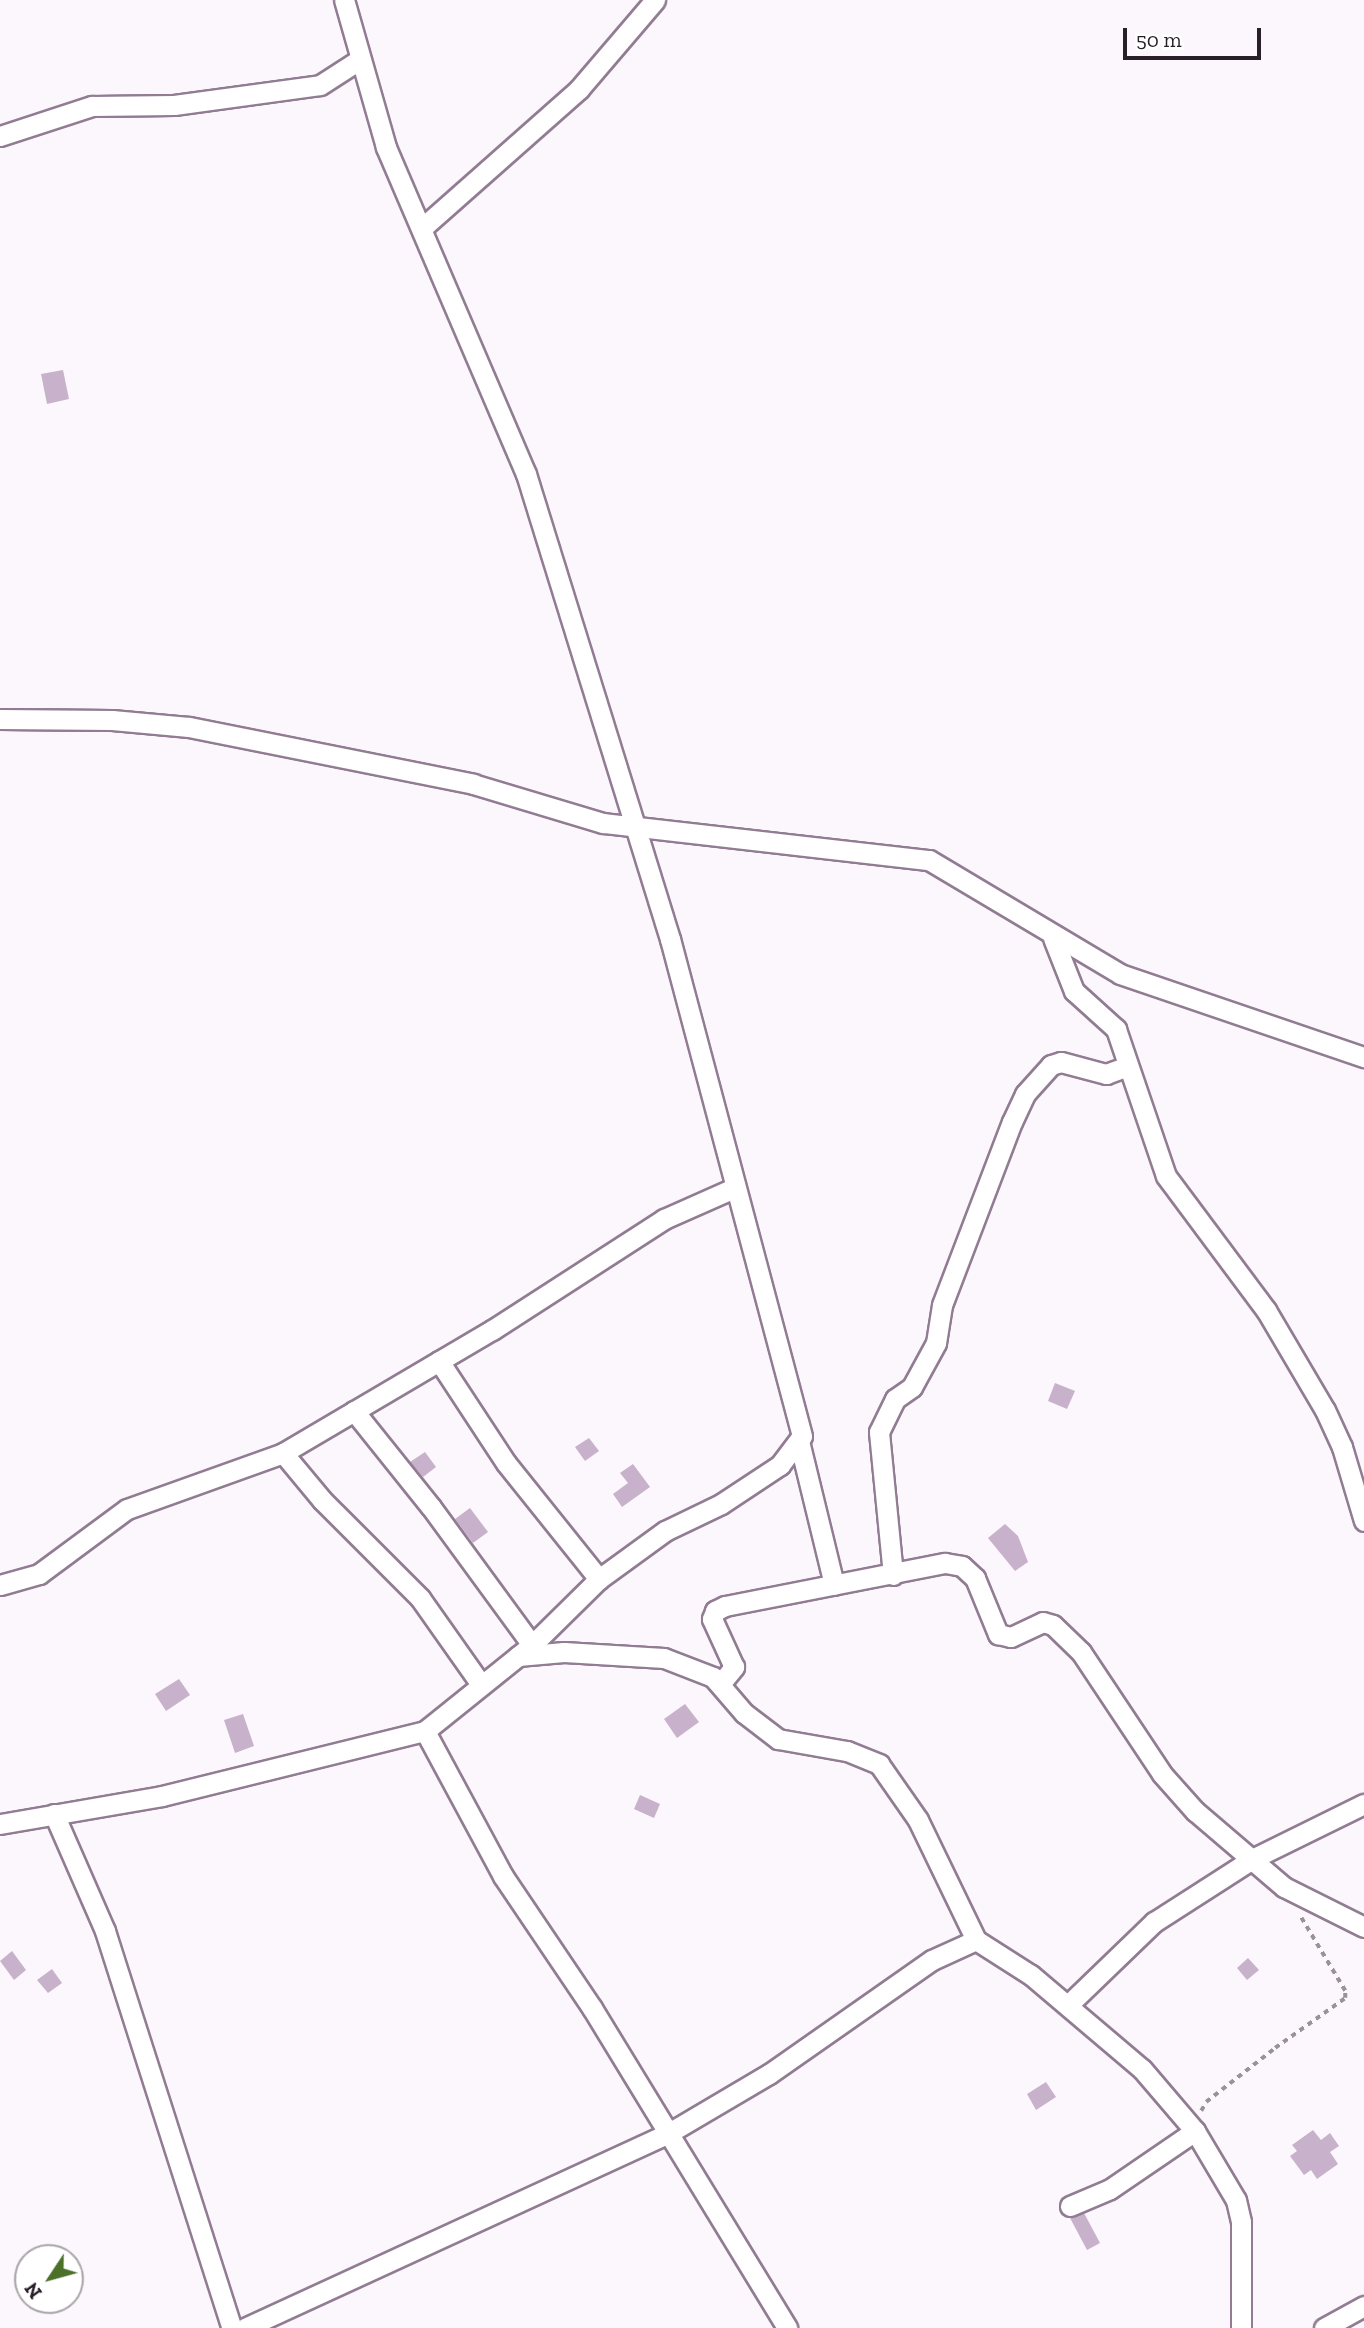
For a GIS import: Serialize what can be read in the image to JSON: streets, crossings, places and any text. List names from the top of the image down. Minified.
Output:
{"scale_bar":"50 m","north":"bottom left"}
